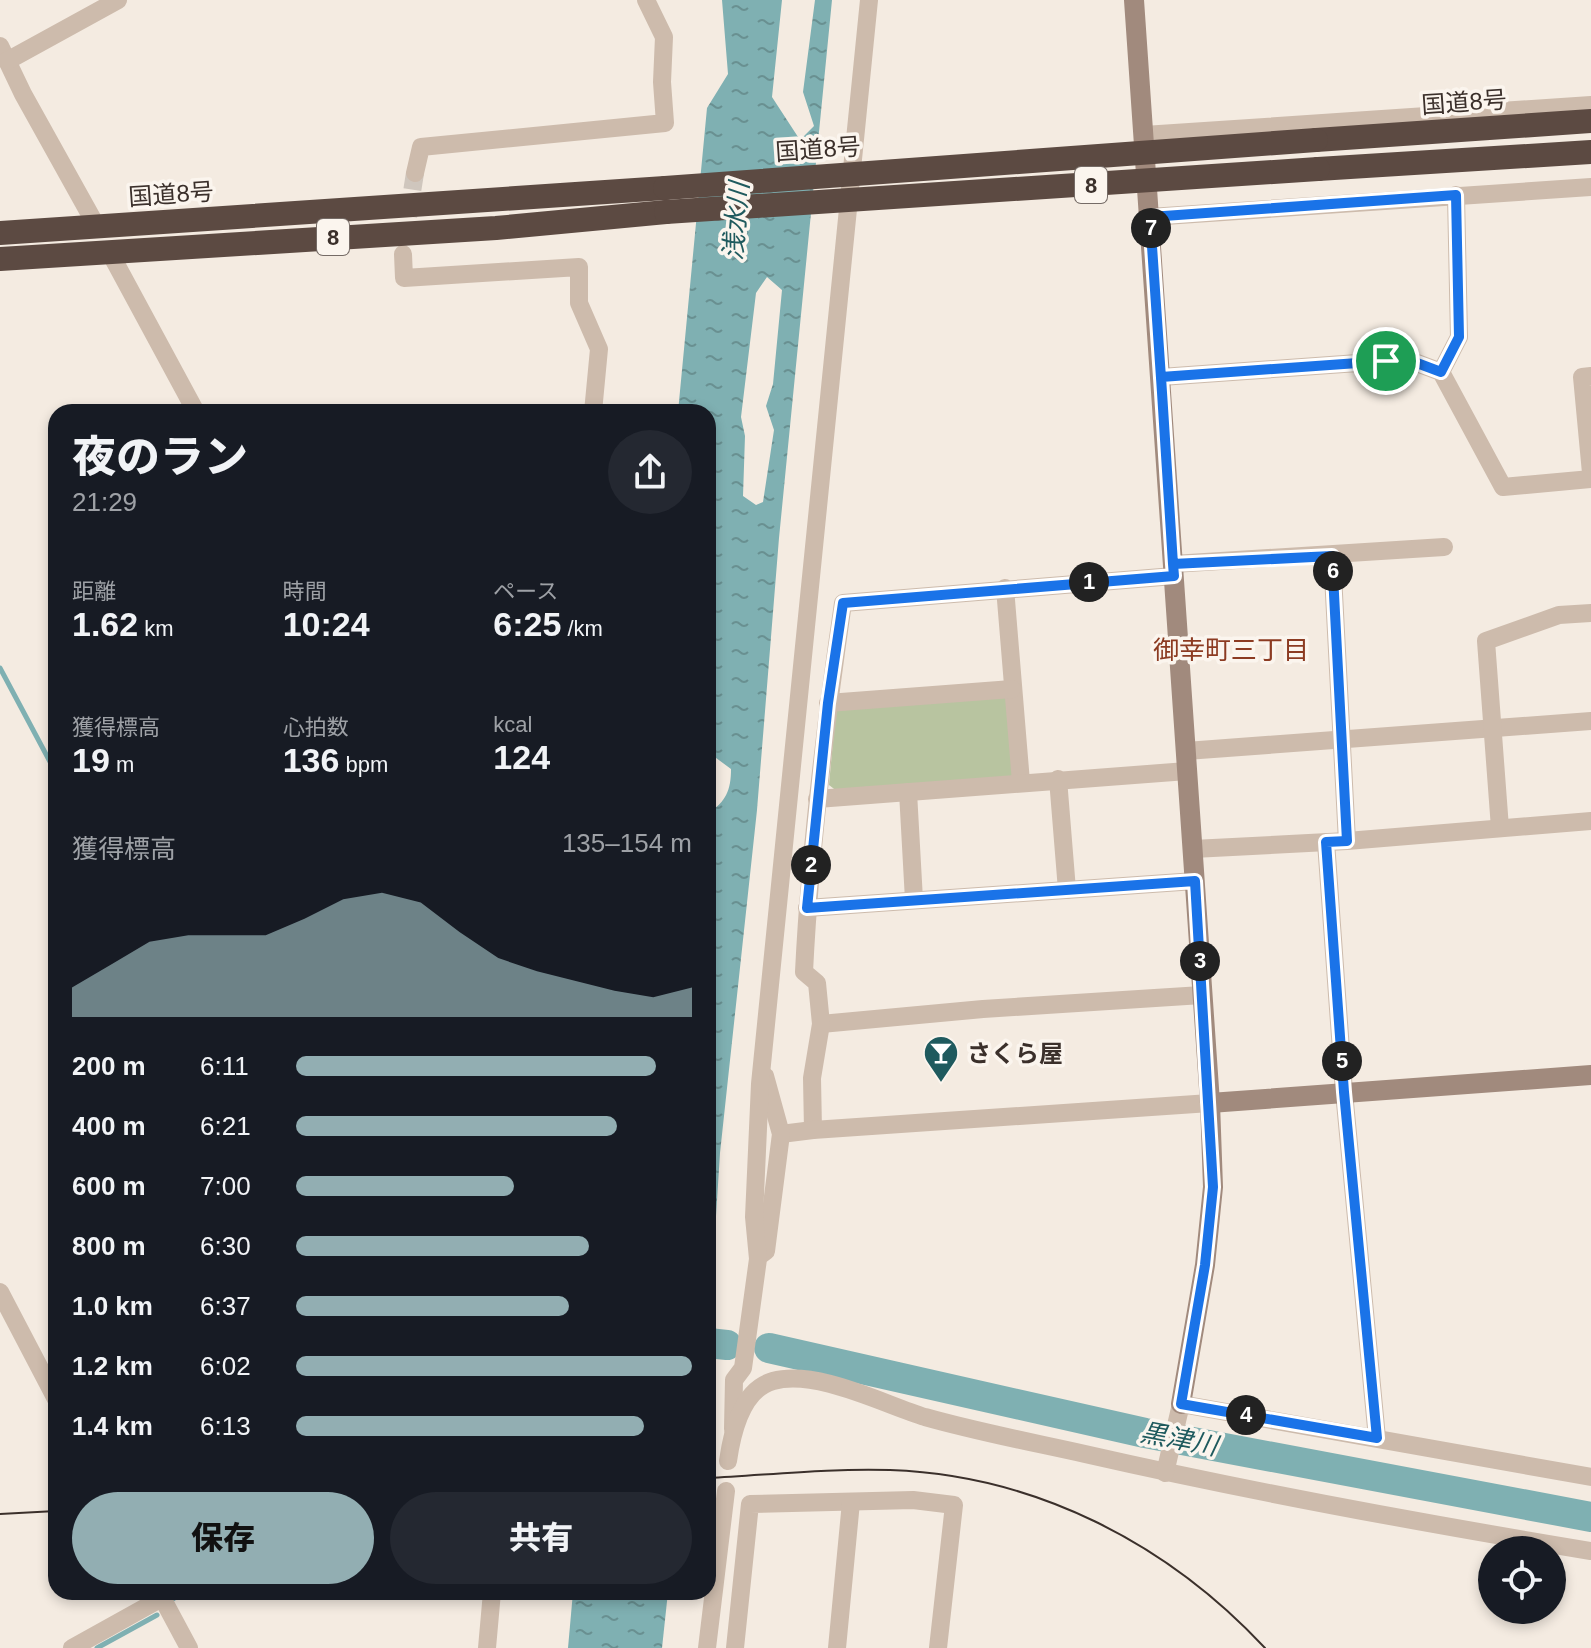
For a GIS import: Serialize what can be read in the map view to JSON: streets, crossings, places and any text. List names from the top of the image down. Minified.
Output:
{"streets":{"highway":["国道8号","8"]},"districts":["御幸町三丁目"],"water":["浅水川","黒津川"],"places":{"bar":["さくら屋"]},"page":{"pins":["7","6","1","2","3","5","4"],"heading":["夜のラン","21:29"],"stats":[["距離","1.62 km"],["時間","10:24"],["ペース","6:25 /km"],["獲得標高","19 m"],["心拍数","136 bpm"],["kcal","124"]],"chart":["獲得標高","135–154 m"],"list":[{"name":"200 m","note":"6:11"},{"name":"400 m","note":"6:21"},{"name":"600 m","note":"7:00"},{"name":"800 m","note":"6:30"},{"name":"1.0 km","note":"6:37"},{"name":"1.2 km","note":"6:02"},{"name":"1.4 km","note":"6:13"}],"buttons":["保存","共有"]}}
